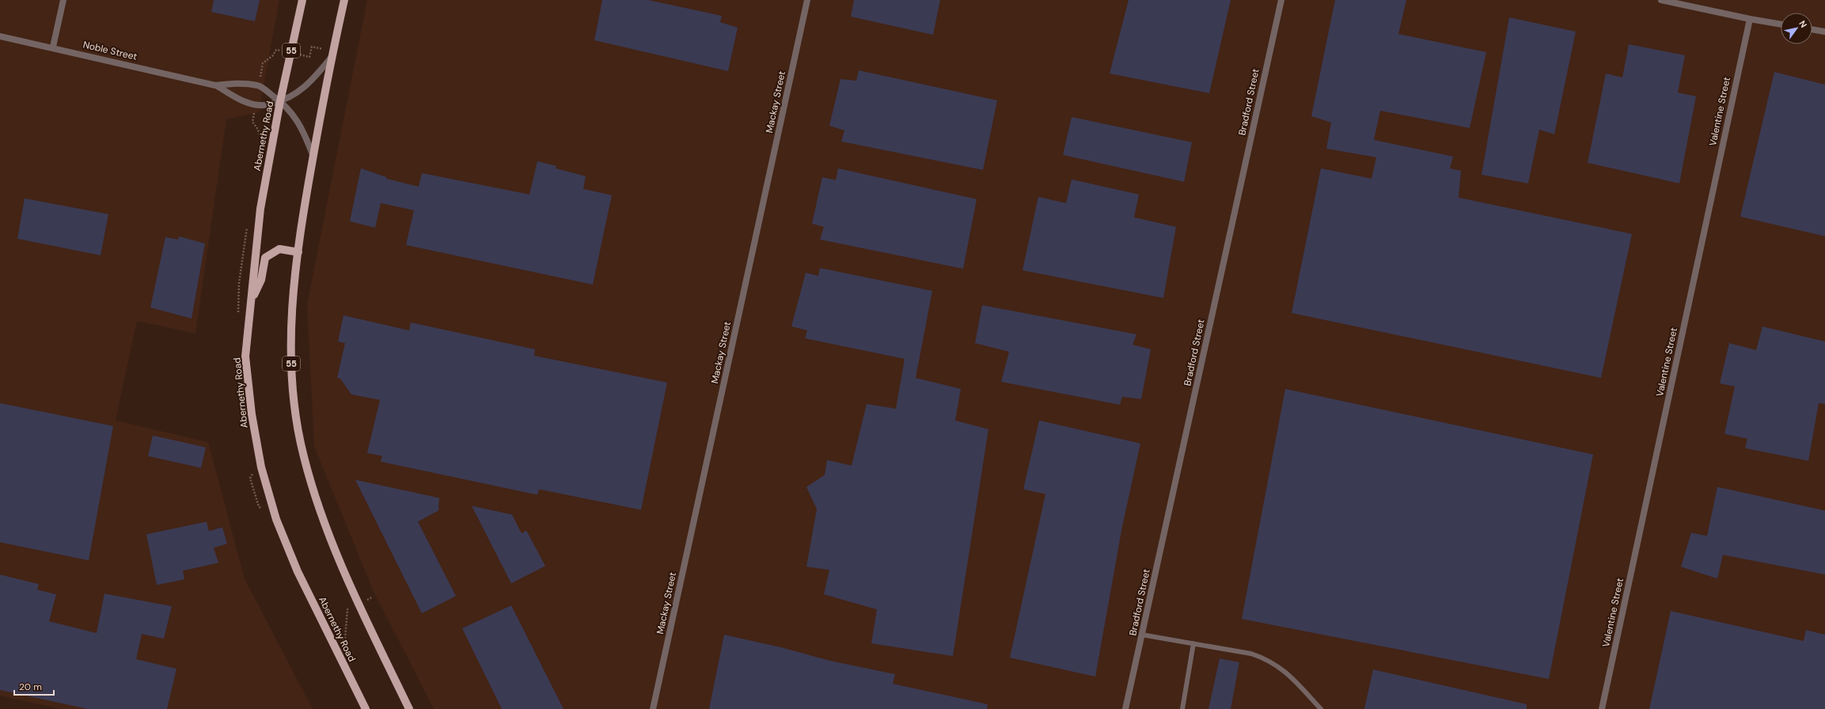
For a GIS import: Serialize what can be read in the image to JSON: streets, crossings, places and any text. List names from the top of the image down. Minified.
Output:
{"streets":{"main road":["55","Abernethy Road"],"street":["Noble Street","Mackay Street","Bradford Street","Valentine Street"]},"crossings":[["Noble Street","55"],["Noble Street","Abernethy Road"]],"scale_bar":"20 m","north":"top right"}
